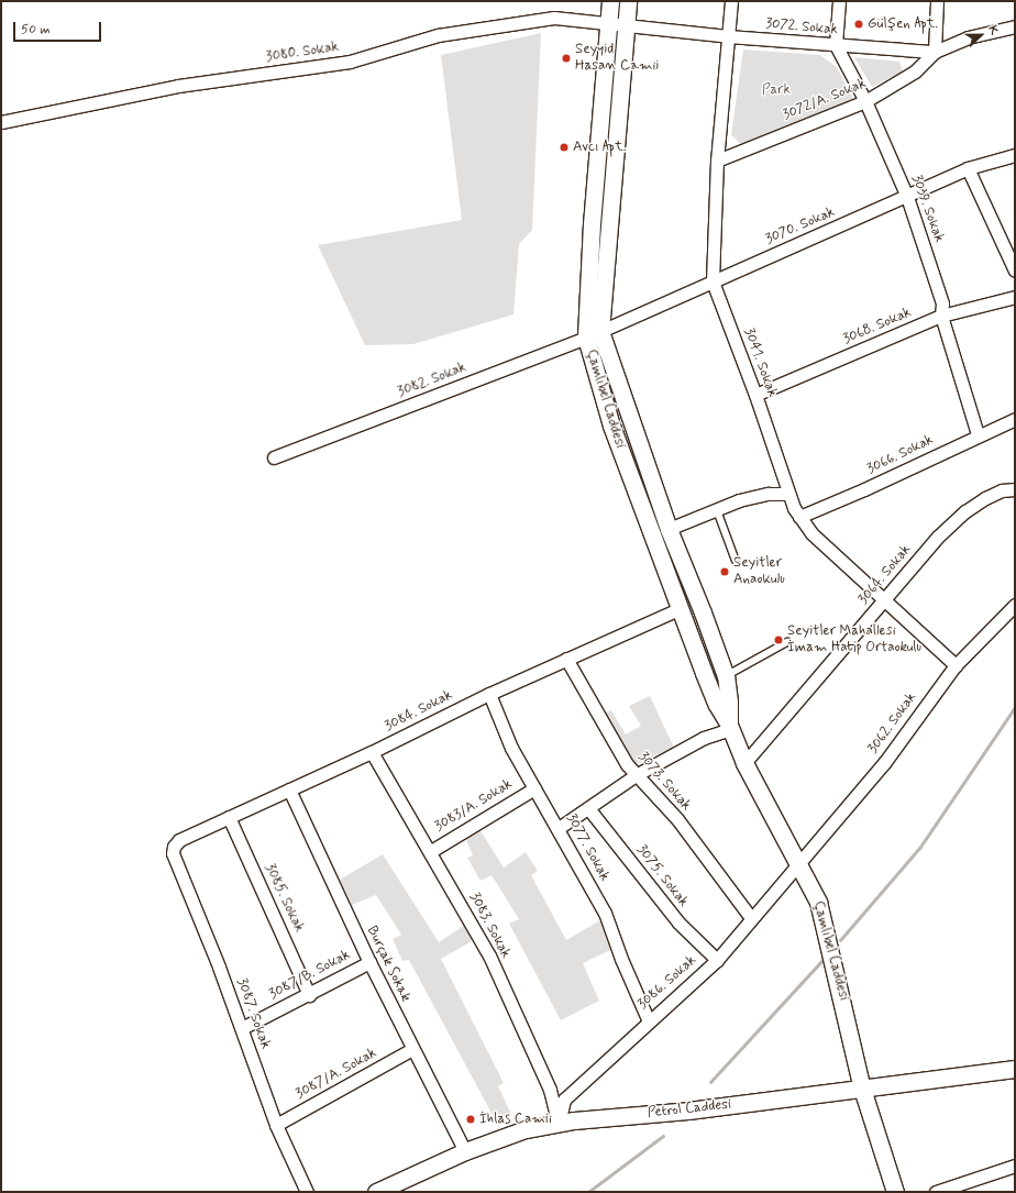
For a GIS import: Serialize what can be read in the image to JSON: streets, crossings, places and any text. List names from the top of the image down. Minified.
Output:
{"streets":{"street":["3072. Sokak","3080. Sokak","3072/A. Sokak","3039. Sokak","3070. Sokak","3068. Sokak","3041. Sokak","3082. Sokak","Çamlıbel Caddesi","3066. Sokak","3064. Sokak","3084. Sokak","3062. Sokak","3073. Sokak","3083/A. Sokak","3077. Sokak","3075. Sokak","3085. Sokak","3083. Sokak","Burçak Sokak","3087/B. Sokak","3086. Sokak","3087. Sokak","3087/A. Sokak","Petrol Caddesi"]},"crossings":[["3072. Sokak","3080. Sokak"],["3072. Sokak","3072/A. Sokak"],["3072. Sokak","3039. Sokak"],["3072. Sokak","3041. Sokak"],["3072. Sokak","Çamlıbel Caddesi"],["3080. Sokak","Çamlıbel Caddesi"],["3072/A. Sokak","3039. Sokak"],["3072/A. Sokak","3041. Sokak"],["3039. Sokak","3070. Sokak"],["3039. Sokak","3068. Sokak"],["3039. Sokak","3066. Sokak"],["3070. Sokak","3041. Sokak"],["3070. Sokak","3082. Sokak"],["3070. Sokak","Çamlıbel Caddesi"],["3068. Sokak","3041. Sokak"],["3041. Sokak","3066. Sokak"],["3041. Sokak","3064. Sokak"],["3041. Sokak","3062. Sokak"],["3082. Sokak","Çamlıbel Caddesi"],["Çamlıbel Caddesi","3064. Sokak"],["Çamlıbel Caddesi","3084. Sokak"],["Çamlıbel Caddesi","3062. Sokak"],["Çamlıbel Caddesi","3086. Sokak"],["Çamlıbel Caddesi","Petrol Caddesi"],["3084. Sokak","3073. Sokak"],["3084. Sokak","3077. Sokak"],["3084. Sokak","3085. Sokak"],["3084. Sokak","3083. Sokak"],["3084. Sokak","Burçak Sokak"],["3084. Sokak","3087. Sokak"],["3062. Sokak","3086. Sokak"],["3073. Sokak","3086. Sokak"],["3083/A. Sokak","3077. Sokak"],["3083/A. Sokak","3083. Sokak"],["3077. Sokak","3086. Sokak"],["3075. Sokak","3086. Sokak"],["3085. Sokak","3087/B. Sokak"],["3083. Sokak","3086. Sokak"],["3083. Sokak","Petrol Caddesi"],["Burçak Sokak","3087/B. Sokak"],["Burçak Sokak","3087/A. Sokak"],["Burçak Sokak","Petrol Caddesi"],["3087/B. Sokak","3087. Sokak"],["3086. Sokak","Petrol Caddesi"],["3087. Sokak","3087/A. Sokak"]],"parks":["Park"],"places":["Gülşen Apt.","Seyyid Hasan Camii","Avcı Apt.","Seyitler Anaokulu","Seyitler Mahallesi İmam Hatip Ortaokulu","İhlas Camii"],"scale_bar":"50 m","north":"right"}
